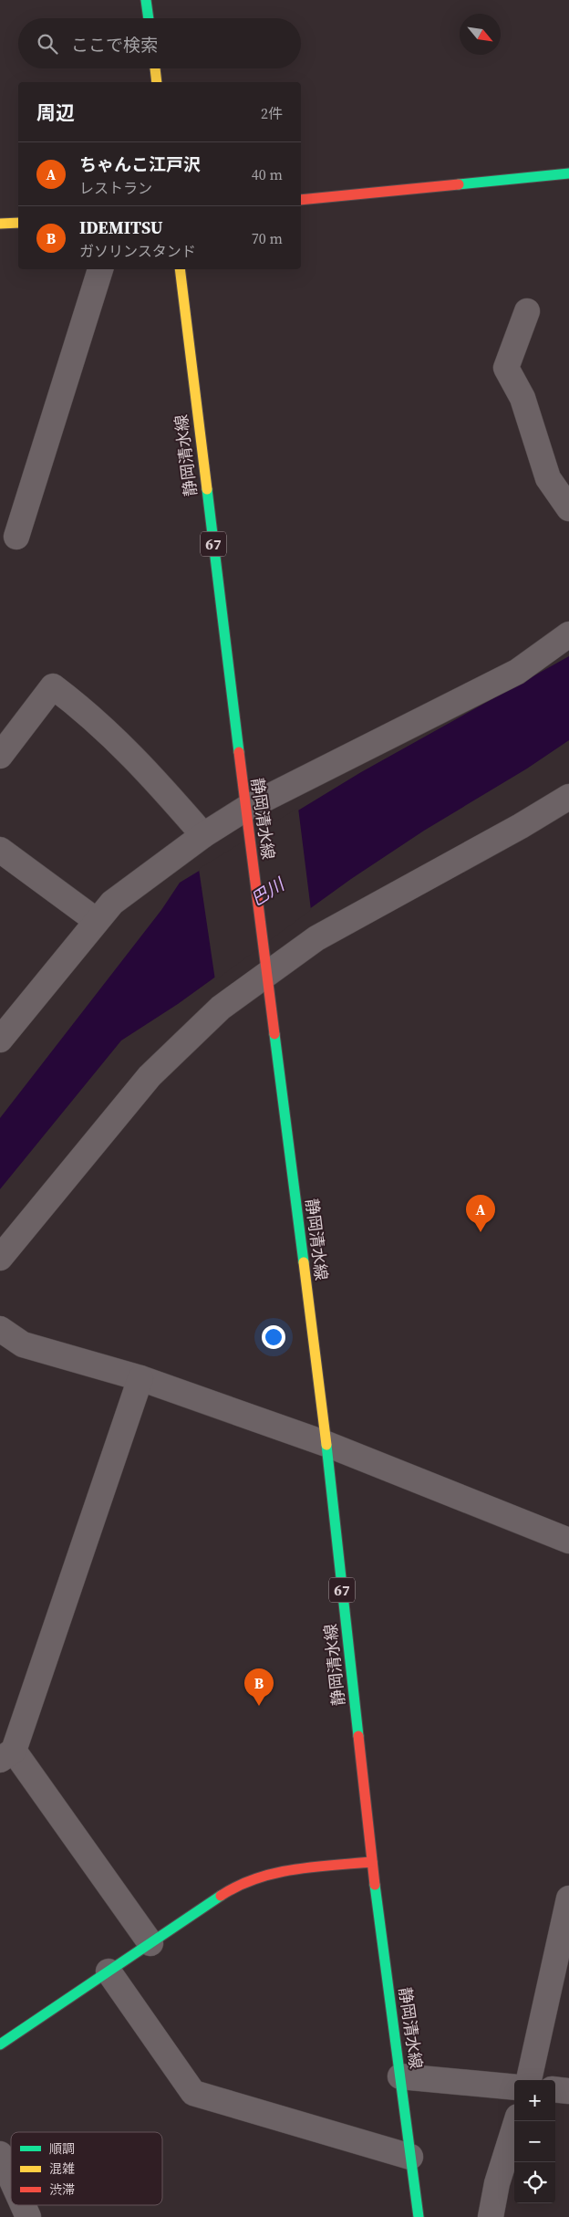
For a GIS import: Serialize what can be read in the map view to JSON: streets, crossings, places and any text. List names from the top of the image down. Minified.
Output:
{"streets":{"main road":["静岡清水線","67"]},"water":["巴川"],"legend":["順調","混雑","渋滞"],"north":"bottom right","page":{"search":"ここで検索","heading":["周辺","2件"],"list":[{"mark":"A","name":"ちゃんこ江戸沢","note":"レストラン","value":"40 m"},{"mark":"B","name":"IDEMITSU","note":"ガソリンスタンド","value":"70 m"}],"pins":["A","B"],"map_buttons":["+","−"]}}
